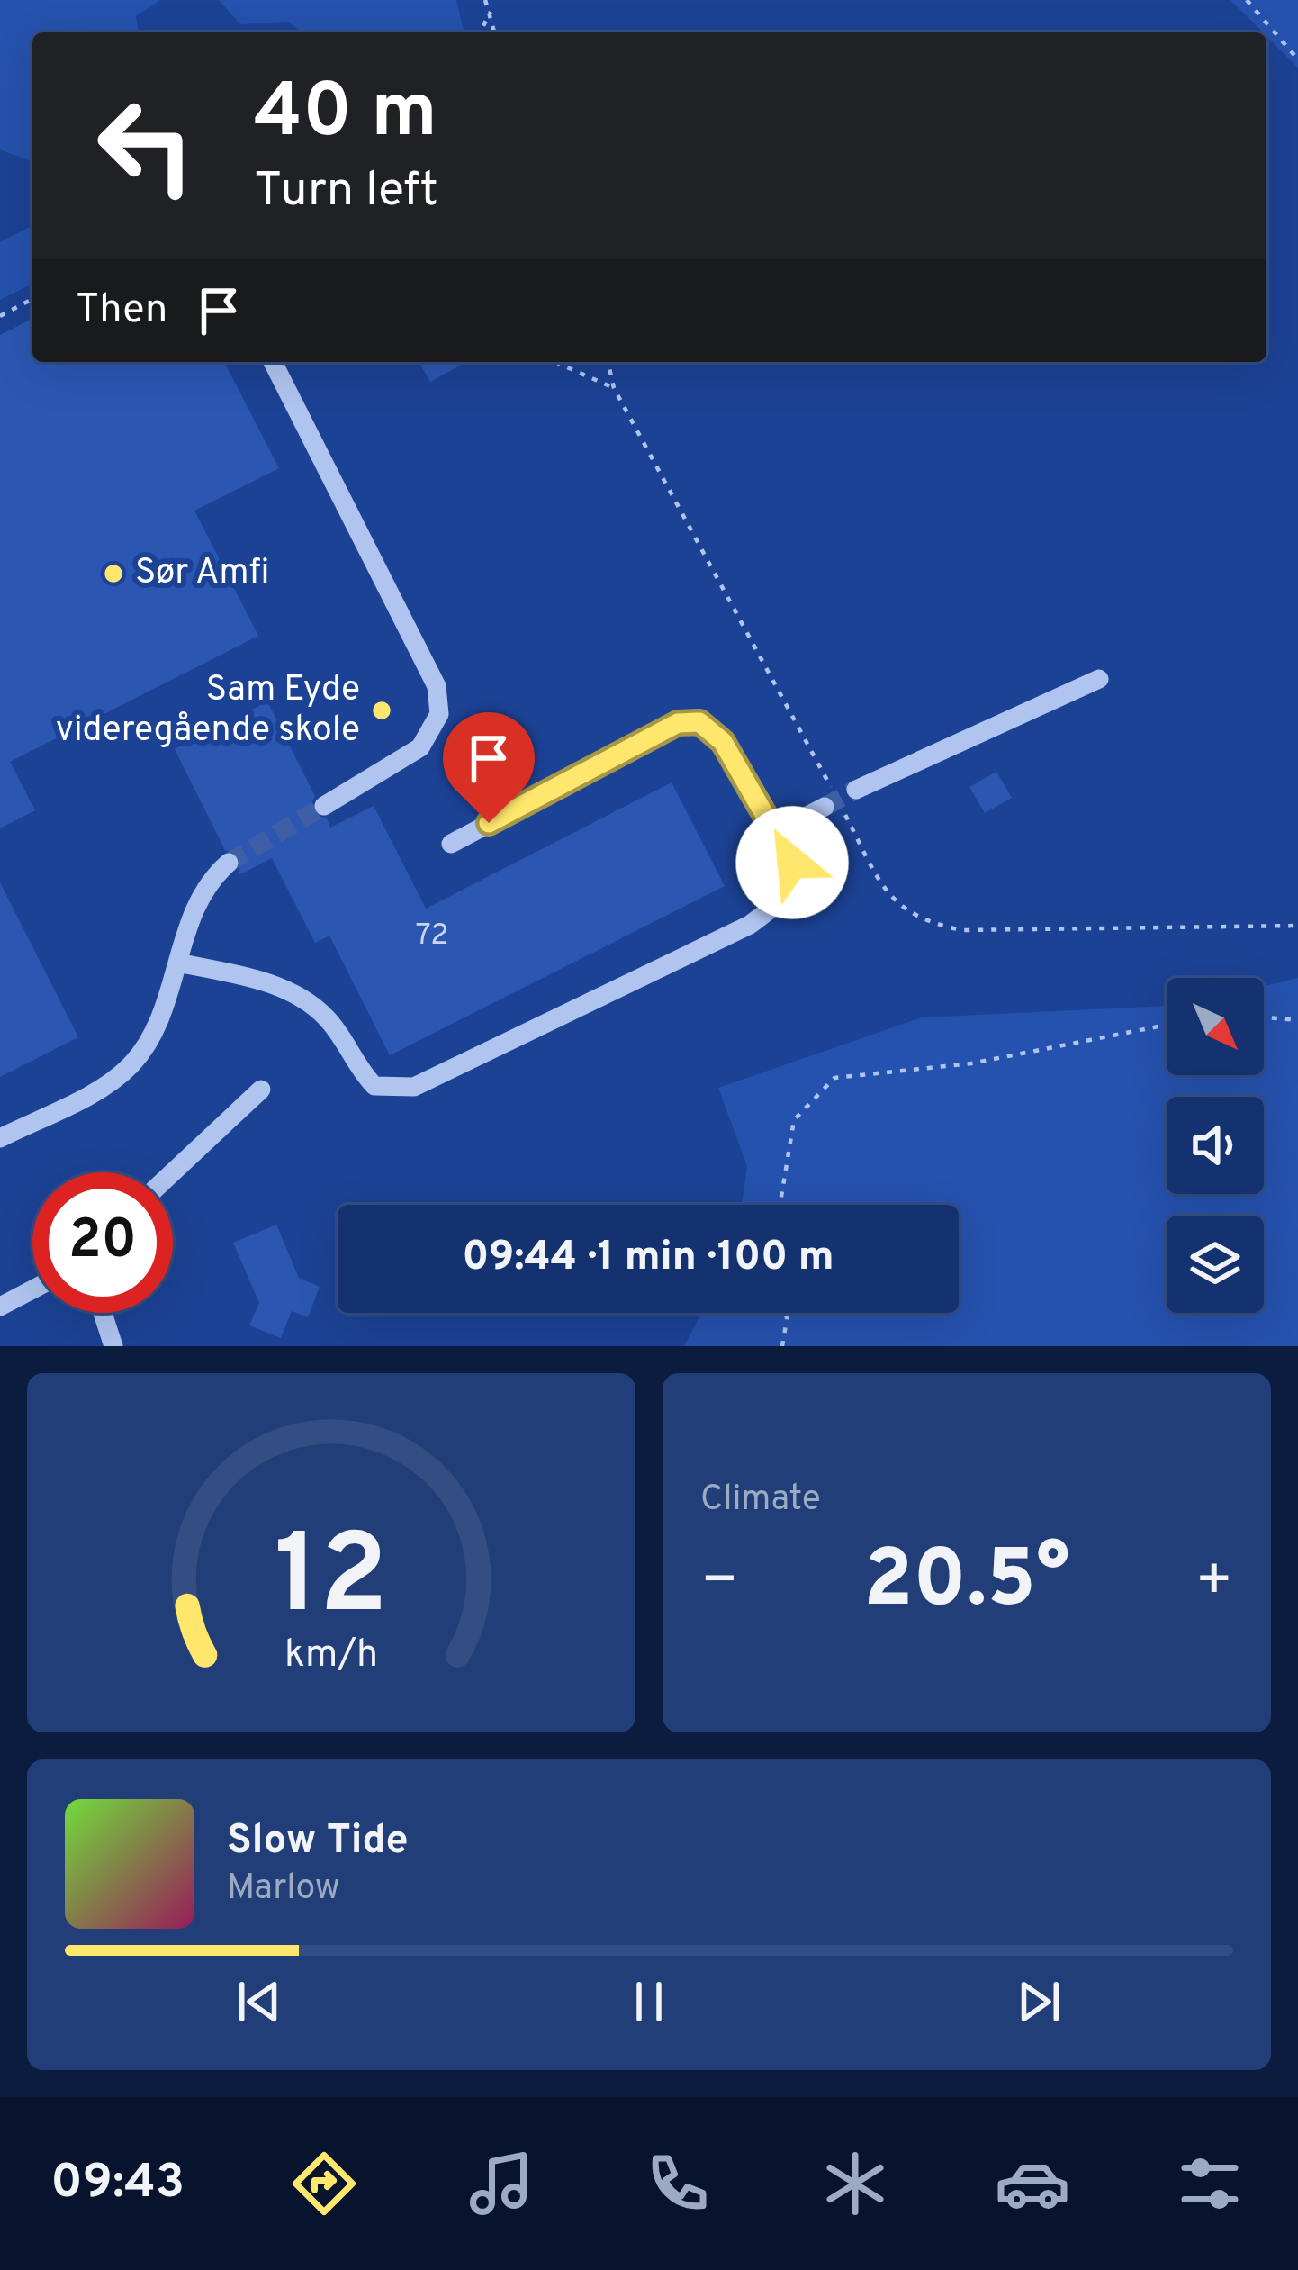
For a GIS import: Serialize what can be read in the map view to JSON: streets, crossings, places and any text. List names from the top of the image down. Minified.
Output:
{"places":["Sør Amfi","Sam Eyde videregående skole"],"house_numbers":["72"],"north":"bottom right","page":{"turn":["40 m","Turn left"],"then":"Then","limit":"20","trip":"09:44 · 1 min · 100 m","tile":"Climate","heat":["−","20.5°","+"],"song":["Slow Tide","Marlow"],"tabs":"09:43","gauge":["12","km/h"]}}
